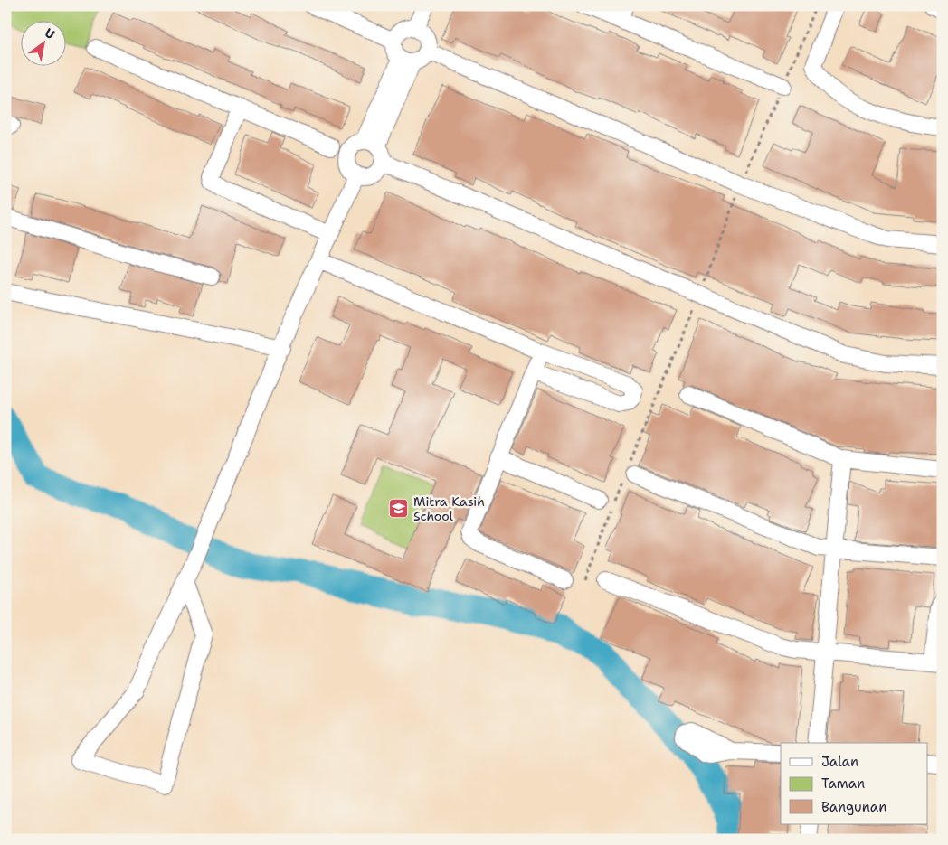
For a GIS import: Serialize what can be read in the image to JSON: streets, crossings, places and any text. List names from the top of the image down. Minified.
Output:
{"places":{"school or university":["Mitra Kasih School"]},"legend":["Jalan","Taman","Bangunan"],"north":"top right"}
